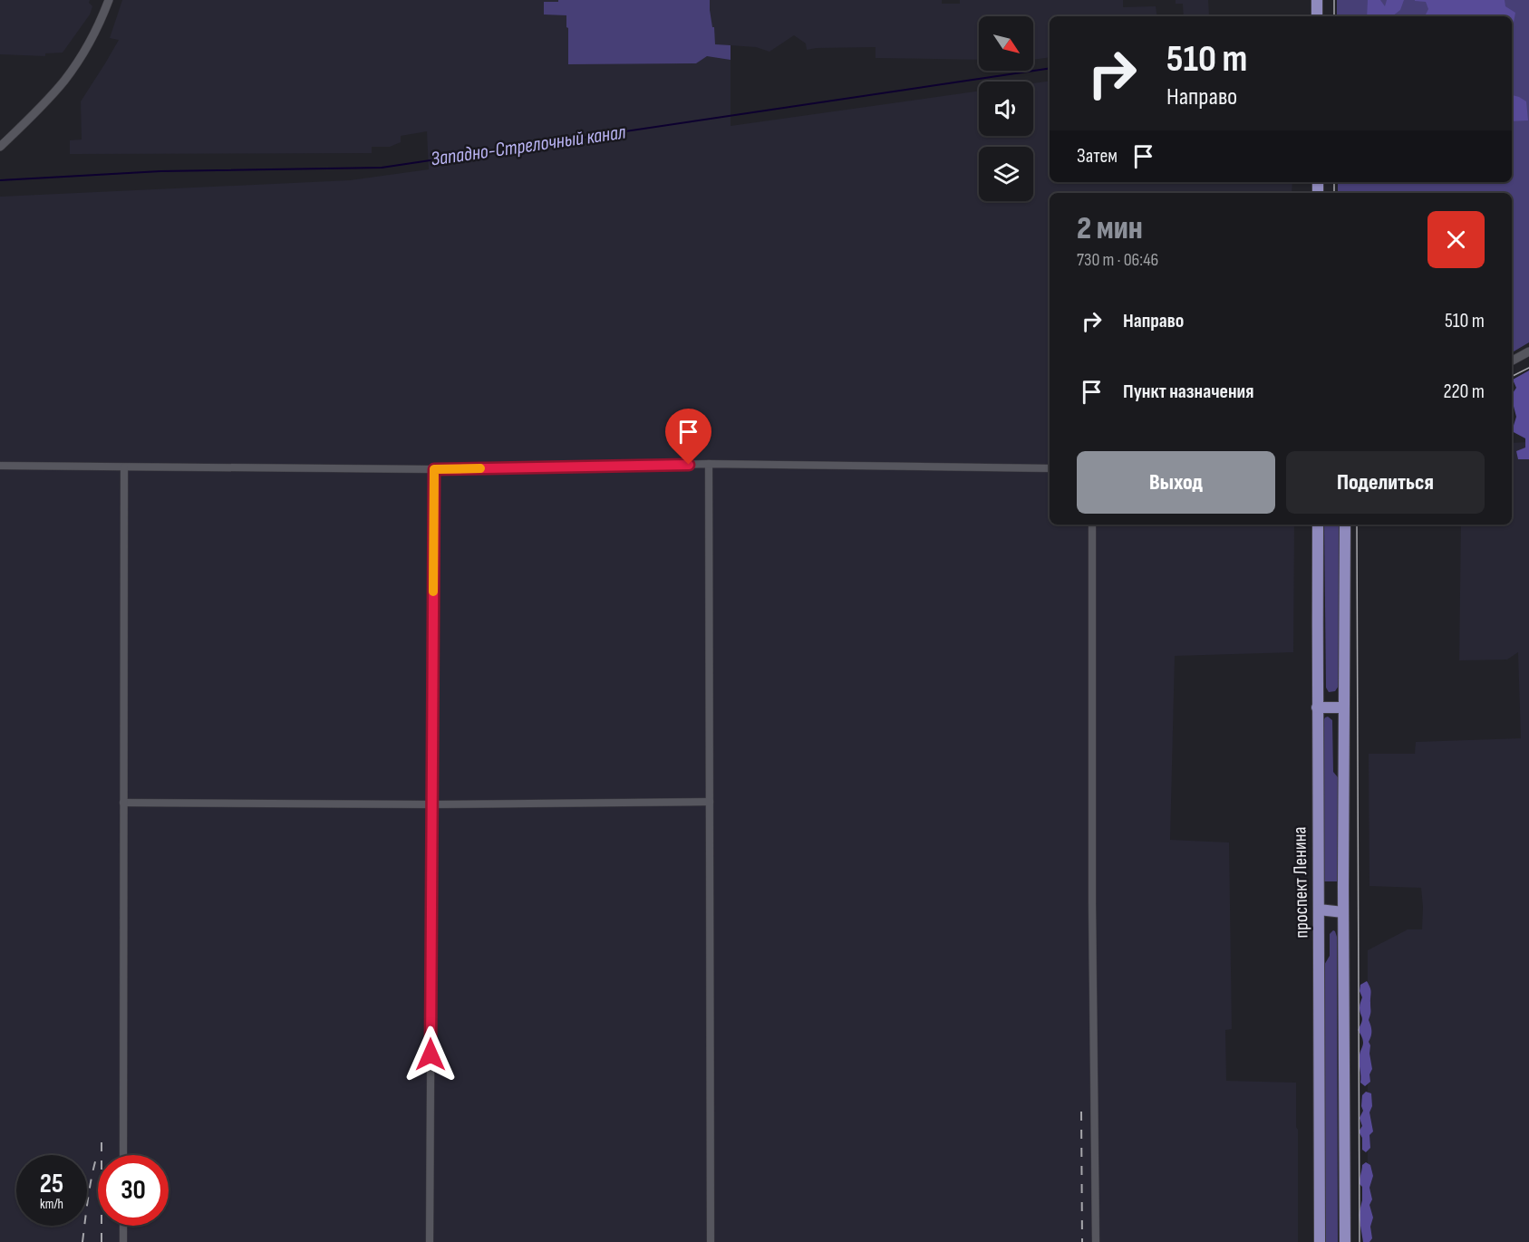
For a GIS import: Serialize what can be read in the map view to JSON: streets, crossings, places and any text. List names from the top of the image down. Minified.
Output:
{"streets":{"main road":["проспект Ленина"]},"water":["Западно-Стрелочный канал"],"north":"bottom right","page":{"turn":["510 m","Направо"],"then":"Затем","heading":["2 мин","730 m · 06:46"],"list":[{"name":"Направо","value":"510 m"},{"name":"Пункт назначения","value":"220 m"}],"buttons":["Выход","Поделиться"],"speed":"25 km/h","limit":"30"}}
